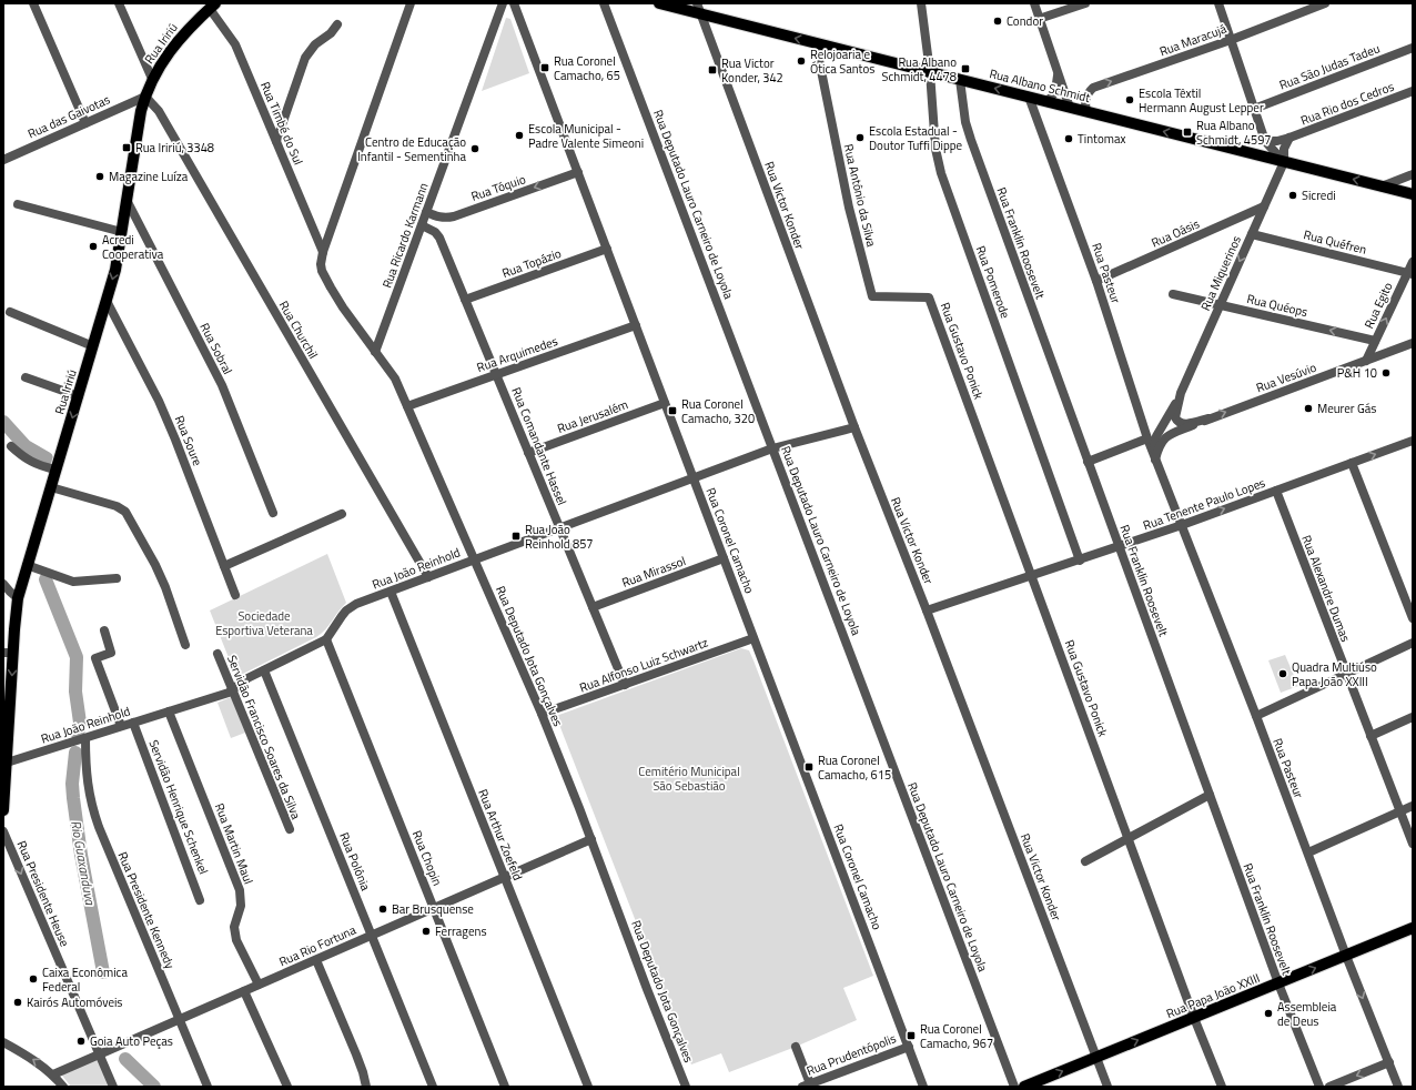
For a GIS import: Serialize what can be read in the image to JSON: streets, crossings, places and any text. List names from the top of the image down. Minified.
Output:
{"streets":{"main road":["Rua Iririú","Rua Albano Schmidt","Rua Papa João XXIII"],"street":["Rua Maracujá","Rua São Judas Tadeu","Rua Rio dos Cedros","Rua das Gaivotas","Rua Timbé do Sul","Rua Tóquio","Rua Antônio da Silva","Rua Deputado Lauro Carneiro de Loyola","Rua Victor Konder","Rua Oásis","Rua Ricardo Karmann","Rua Quéfren","Rua Franklin Roosevelt","Rua Topázio","Rua Pasteur","Rua Miquerinos","Rua Pomerode","Rua Quéops","Rua Egito","Rua Churchil","Rua Sobral","Rua Gustavo Ponick","Rua Arquimedes","Rua Vesúvio","Rua Jerusalém","Rua Soure","Rua Comandante Hassel","Rua Tenente Paulo Lopes","Rua Coronel Camacho","Rua João Reinhold","Rua Mirassol","Rua Alexandre Dumas","Rua Deputado Jota Gonçalves","Rua Alfonso Luiz Schwartz","Servidão Francisco Soares da Silva","Servidão Henrique Schenkel","Rua Arthur Zoefeld","Rua Martin Maul","Rua Chopin","Rua Polônia","Rua Presidente Heuse","Rua Presidente Kennedy","Rua Rio Fortuna","Rua Prudentópolis"]},"crossings":[["Rua Maracujá","Rua Albano Schmidt"],["Rua Iririú","Rua das Gaivotas"],["Rua Iririú","Rua Timbé do Sul"],["Rua Iririú","Rua Churchil"],["Rua Iririú","Rua Sobral"],["Rua Iririú","Rua Soure"],["Rua Iririú","Rua João Reinhold"],["Rua Albano Schmidt","Rua Rio dos Cedros"],["Rua Albano Schmidt","Rua Antônio da Silva"],["Rua Albano Schmidt","Rua Victor Konder"],["Rua Albano Schmidt","Rua Franklin Roosevelt"],["Rua Albano Schmidt","Rua Pasteur"],["Rua Albano Schmidt","Rua Miquerinos"],["Rua Albano Schmidt","Rua Pomerode"],["Rua Rio dos Cedros","Rua Miquerinos"],["Rua das Gaivotas","Rua Churchil"],["Rua Timbé do Sul","Rua Deputado Jota Gonçalves"],["Rua Tóquio","Rua Ricardo Karmann"],["Rua Tóquio","Rua Coronel Camacho"],["Rua Antônio da Silva","Rua Gustavo Ponick"],["Rua Deputado Lauro Carneiro de Loyola","Rua João Reinhold"],["Rua Victor Konder","Rua Tenente Paulo Lopes"],["Rua Victor Konder","Rua João Reinhold"],["Rua Victor Konder","Rua Papa João XXIII"],["Rua Oásis","Rua Pasteur"],["Rua Oásis","Rua Miquerinos"],["Rua Ricardo Karmann","Rua Comandante Hassel"],["Rua Ricardo Karmann","Rua Deputado Jota Gonçalves"],["Rua Quéfren","Rua Miquerinos"],["Rua Quéfren","Rua Egito"],["Rua Franklin Roosevelt","Rua Tenente Paulo Lopes"],["Rua Franklin Roosevelt","Rua Papa João XXIII"],["Rua Topázio","Rua Comandante Hassel"],["Rua Topázio","Rua Coronel Camacho"],["Rua Pasteur","Rua Miquerinos"],["Rua Pasteur","Rua Vesúvio"],["Rua Pasteur","Rua Tenente Paulo Lopes"],["Rua Pasteur","Rua Papa João XXIII"],["Rua Miquerinos","Rua Quéops"],["Rua Miquerinos","Rua Vesúvio"],["Rua Pomerode","Rua Tenente Paulo Lopes"],["Rua Quéops","Rua Egito"],["Rua Egito","Rua Vesúvio"],["Rua Churchil","Rua João Reinhold"],["Rua Gustavo Ponick","Rua Tenente Paulo Lopes"],["Rua Gustavo Ponick","Rua Papa João XXIII"],["Rua Arquimedes","Rua Comandante Hassel"],["Rua Arquimedes","Rua Coronel Camacho"],["Rua Arquimedes","Rua Deputado Jota Gonçalves"],["Rua Jerusalém","Rua Comandante Hassel"],["Rua Jerusalém","Rua Coronel Camacho"],["Rua Comandante Hassel","Rua João Reinhold"],["Rua Comandante Hassel","Rua Mirassol"],["Rua Comandante Hassel","Rua Alfonso Luiz Schwartz"],["Rua Tenente Paulo Lopes","Rua Alexandre Dumas"],["Rua Coronel Camacho","Rua João Reinhold"],["Rua Coronel Camacho","Rua Mirassol"],["Rua Coronel Camacho","Rua Alfonso Luiz Schwartz"],["Rua Coronel Camacho","Rua Prudentópolis"],["Rua João Reinhold","Rua Deputado Jota Gonçalves"],["Rua João Reinhold","Servidão Francisco Soares da Silva"],["Rua João Reinhold","Servidão Henrique Schenkel"],["Rua João Reinhold","Rua Arthur Zoefeld"],["Rua João Reinhold","Rua Martin Maul"],["Rua João Reinhold","Rua Chopin"],["Rua João Reinhold","Rua Polônia"],["Rua João Reinhold","Rua Presidente Kennedy"],["Rua Deputado Jota Gonçalves","Rua Alfonso Luiz Schwartz"],["Rua Deputado Jota Gonçalves","Rua Rio Fortuna"],["Rua Arthur Zoefeld","Rua Rio Fortuna"],["Rua Martin Maul","Rua Rio Fortuna"],["Rua Chopin","Rua Rio Fortuna"],["Rua Polônia","Rua Rio Fortuna"],["Rua Presidente Heuse","Rua Rio Fortuna"],["Rua Presidente Kennedy","Rua Rio Fortuna"]],"one_way":["Rua Maracujá","Rua Albano Schmidt","Rua Tóquio","Rua Quéops","Rua Egito","Rua Vesúvio","Rua Presidente Heuse","Rua Papa João XXIII"],"water":["Rio Guaxanduva"],"parks":["Sociedade Esportiva Veterana","Cemitério Municipal São Sebastião"],"places":{"other":["Condor","Relojoaria e Ótica Santos","Escola Têxtil Hermann August Lepper","Escola Municipal - Padre Valente Simeoni","Escola Estadual - Doutor Tuffi Dippe","Tintomax","Centro de Educação Infantil - Sementinha","Magazine Luíza","Sicredi","Acredi Cooperativa","P&H 10","Meurer Gás","Quadra Multiúso Papa João XXIII","Bar Brusquense","Ferragens","Caixa Econômica Federal","Kairós Automóveis","Assembleia de Deus","Goia Auto Peças"],"transit":["Rua Coronel Camacho, 65","Rua Albano Schmidt, 4478","Rua Victor Konder, 342","Rua Albano Schmidt, 4597","Rua Iririú, 3348","Rua Coronel Camacho, 320","Rua João Reinhold 857","Rua Coronel Camacho, 615","Rua Coronel Camacho, 967"]}}
